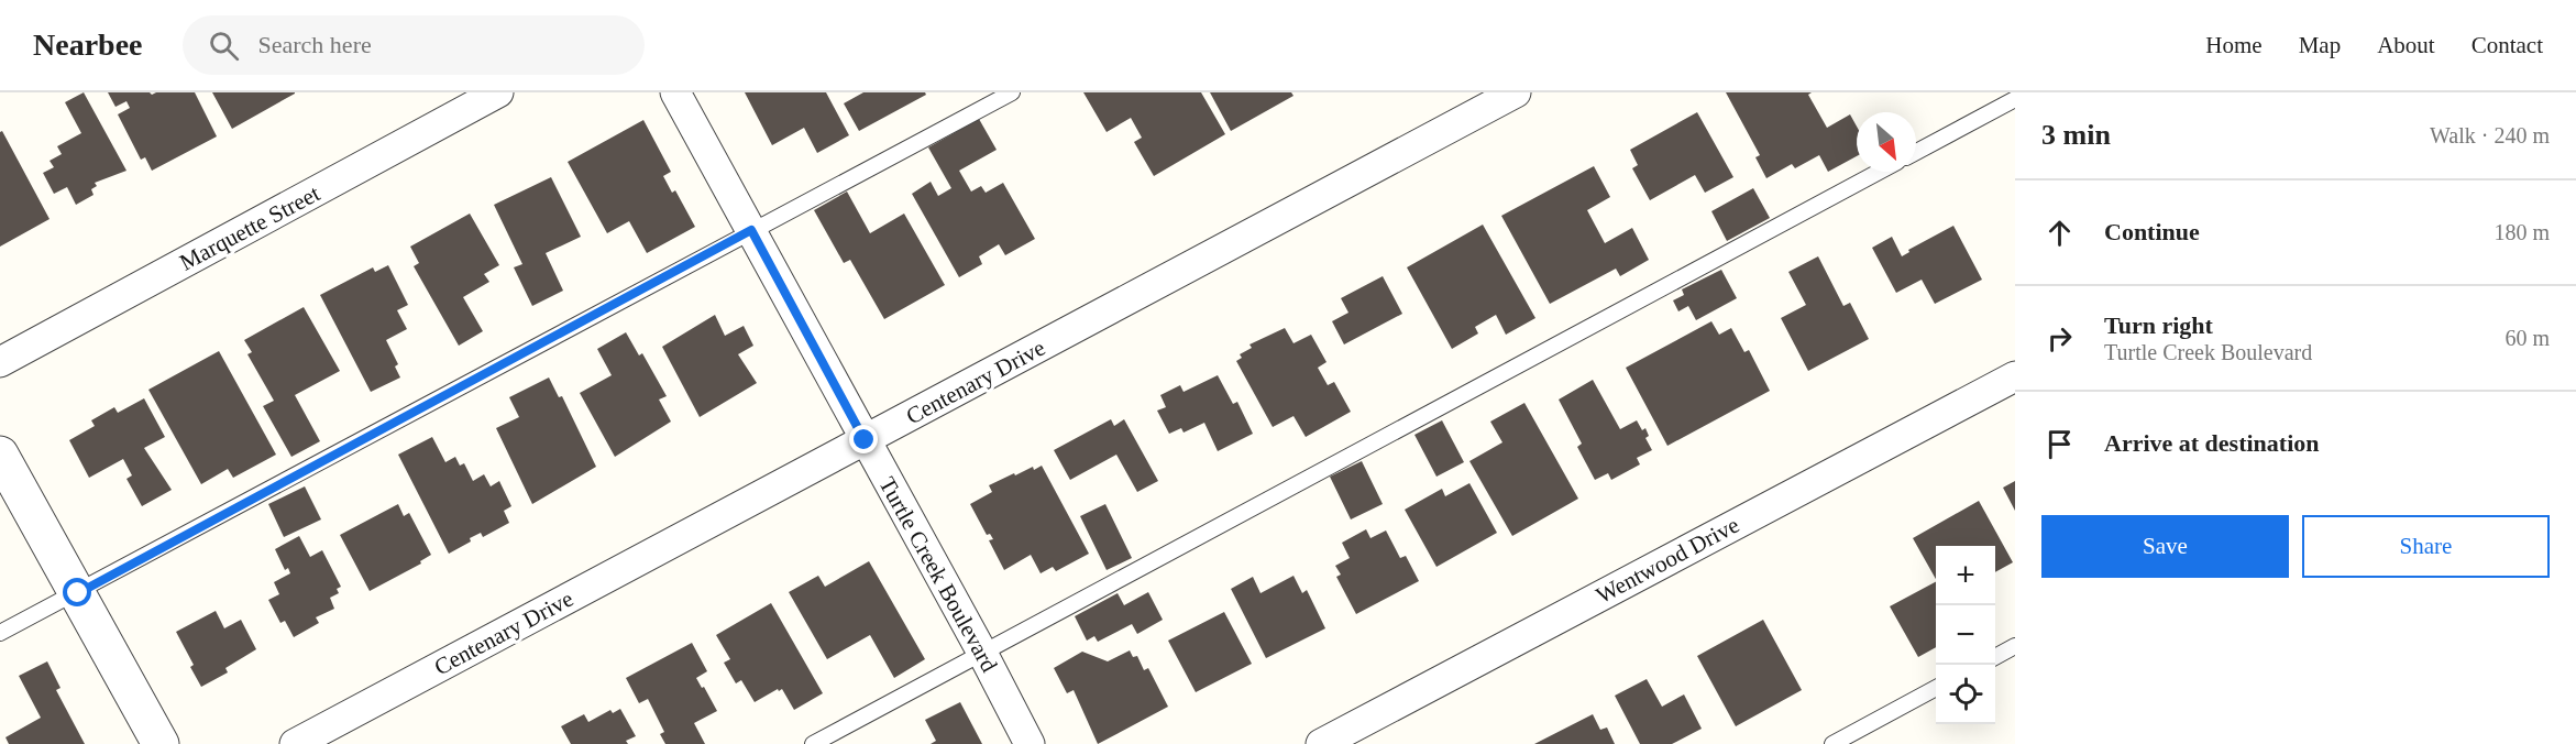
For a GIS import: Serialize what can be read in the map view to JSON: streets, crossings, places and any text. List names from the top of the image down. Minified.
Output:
{"streets":{"street":["Marquette Street","Centenary Drive","Wentwood Drive","Turtle Creek Boulevard"]},"crossings":[["Centenary Drive","Turtle Creek Boulevard"]],"north":"bottom right","page":{"header":"Nearbee","search":"Search here","nav":["Home","Map","About","Contact"],"heading":["3 min","Walk · 240 m"],"list":[["Continue","180 m"],["Turn right","Turtle Creek Boulevard","60 m"],"Arrive at destination"],"buttons":["Save","Share"],"map_buttons":["+","−"]}}
